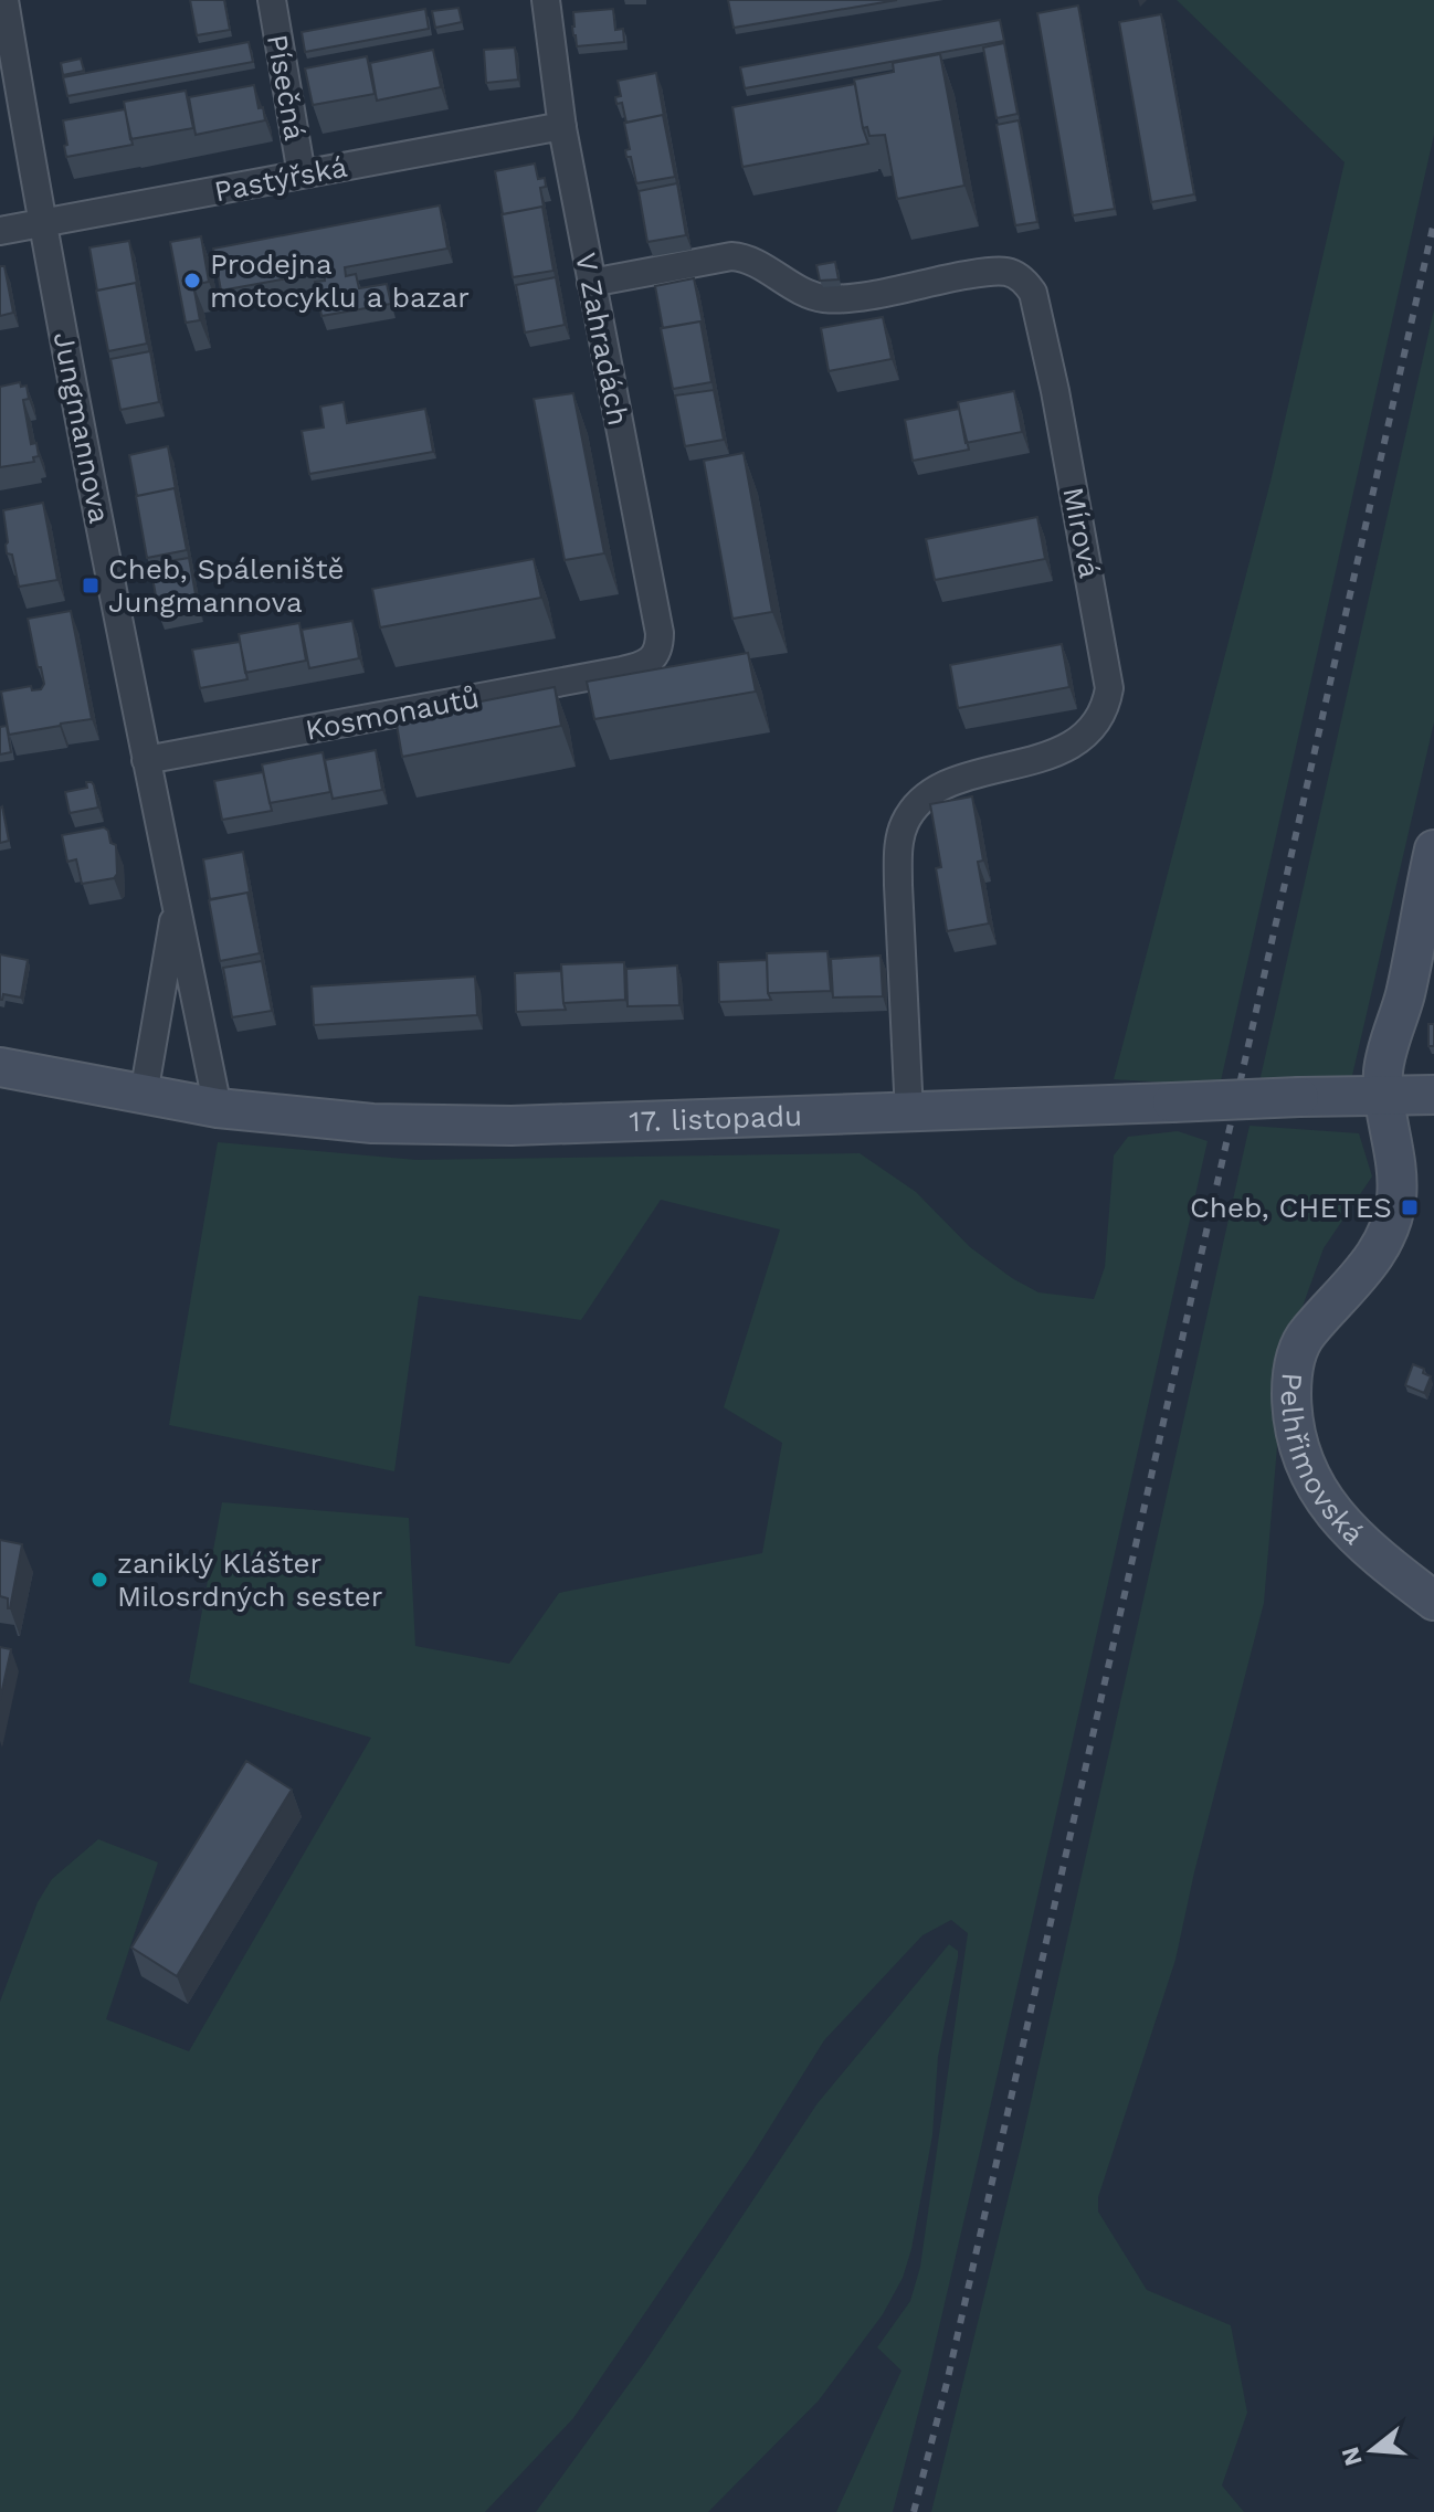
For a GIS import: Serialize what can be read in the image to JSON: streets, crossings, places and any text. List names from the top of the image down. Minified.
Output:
{"streets":{"street":["Písečná","Pastýřská","V Zahradách","Jungmannova","Mírová","Kosmonautů","17. listopadu","Pelhřimovská"]},"crossings":[["Písečná","Pastýřská"],["Pastýřská","V Zahradách"],["Pastýřská","Jungmannova"],["V Zahradách","Mírová"],["V Zahradách","Kosmonautů"],["Jungmannova","Kosmonautů"],["Jungmannova","17. listopadu"],["Mírová","17. listopadu"],["17. listopadu","Pelhřimovská"]],"places":{"other":["Prodejna motocyklu a bazar","zaniklý Klášter Milosrdných sester"],"transit":["Cheb, Spáleniště Jungmannova","Cheb, CHETES"]},"north":"left"}
